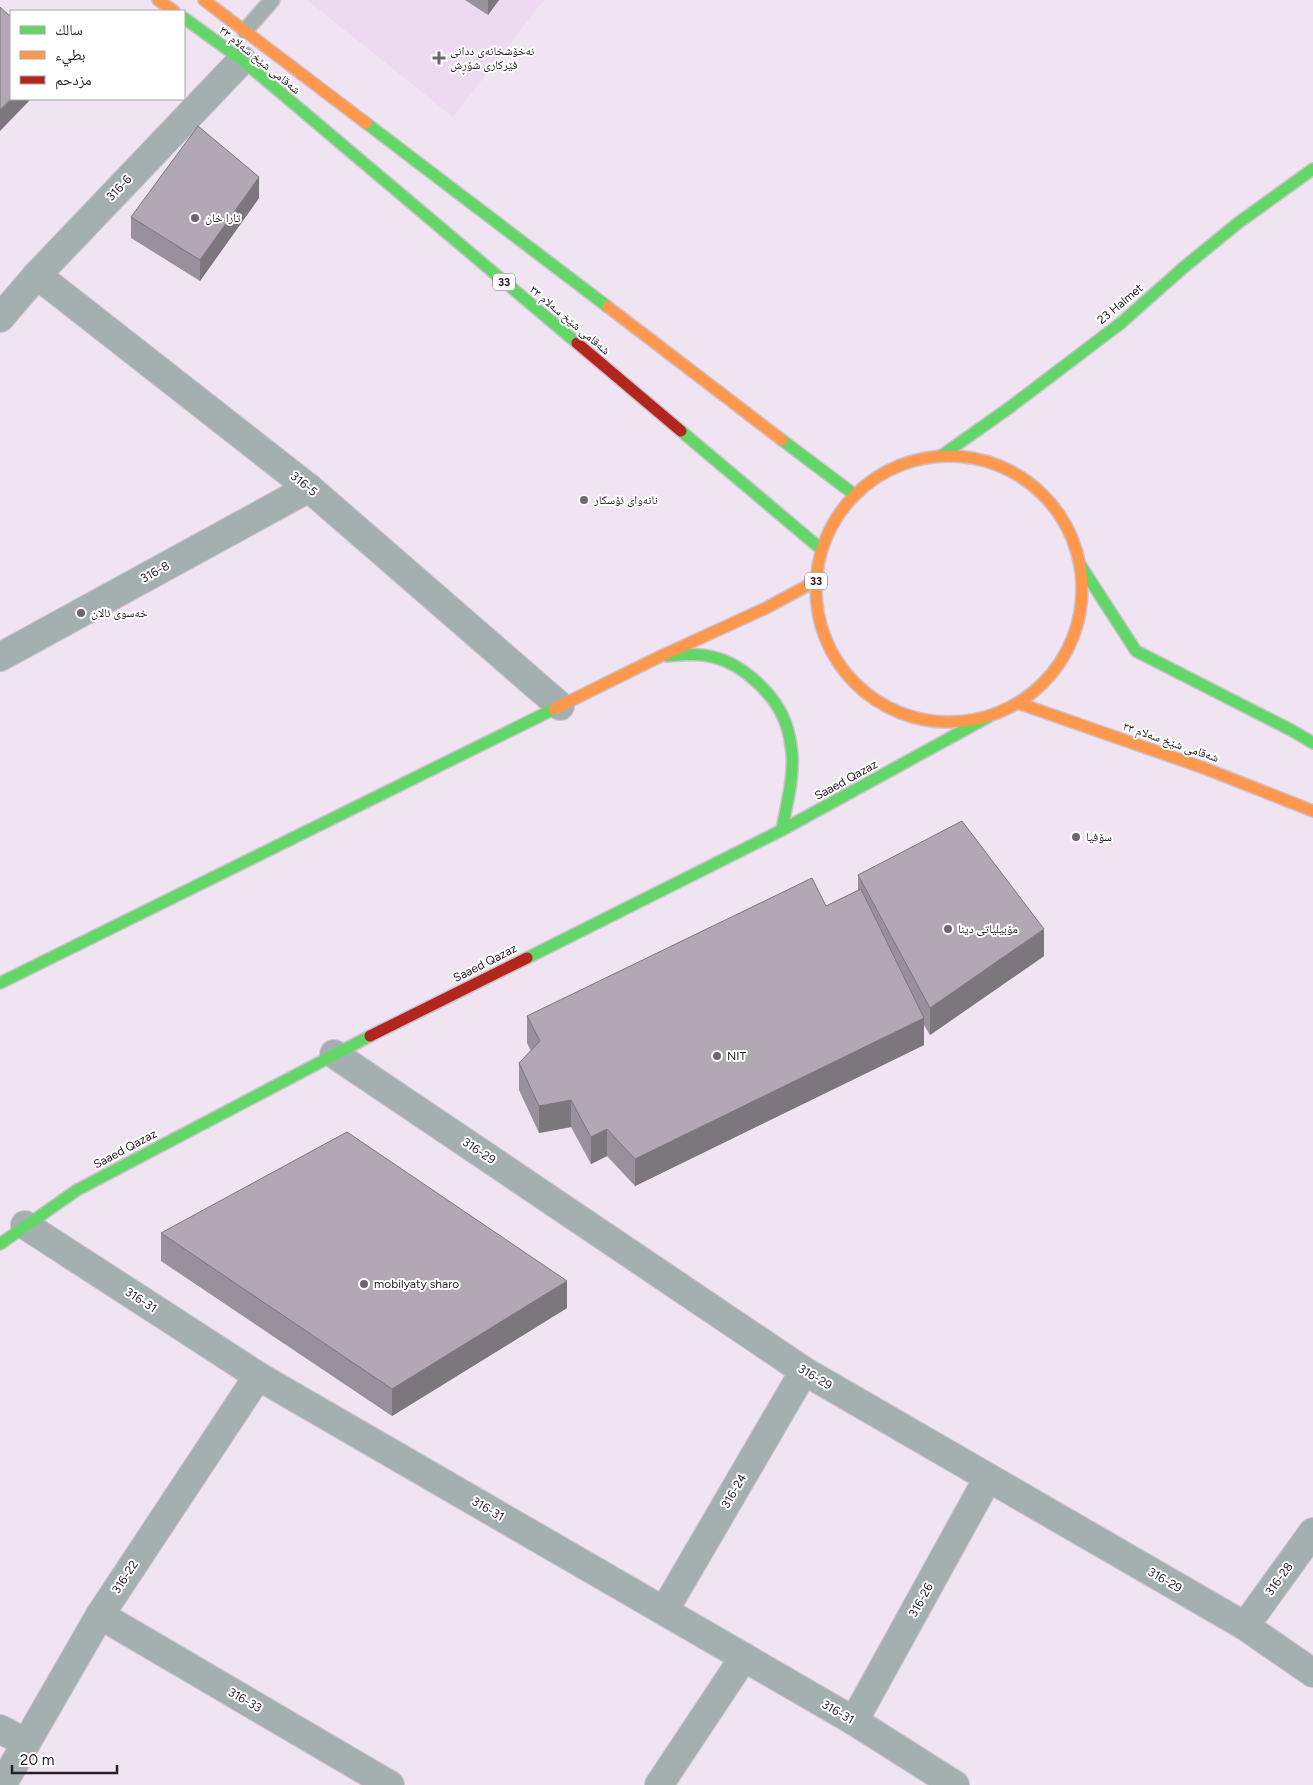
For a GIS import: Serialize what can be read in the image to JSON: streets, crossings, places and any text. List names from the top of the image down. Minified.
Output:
{"streets":{"main road":["شەقامی شێخ سەلام ٣٣","33","23 Halmet","Saaed Qazaz"],"street":["316-6","316-5","316-8","316-29","316-31","316-24","316-22","316-28","316-26","316-33"]},"crossings":[["شەقامی شێخ سەلام ٣٣","316-6"],["شەقامی شێخ سەلام ٣٣","33"],["316-6","316-5"],["33","23 Halmet"],["33","Saaed Qazaz"],["316-5","316-8"],["Saaed Qazaz","316-29"],["Saaed Qazaz","316-31"],["316-29","316-24"],["316-29","316-28"],["316-29","316-26"],["316-31","316-24"],["316-31","316-22"],["316-31","316-26"],["316-22","316-33"]],"places":{"health":["نەخۆشخانەی ددانی فێرکاری شۆڕش"],"other":["تارا خان","نانەوای ئۆسکار","خەسوی ئالان","سۆفیا","مۆبیلیاتی دینا","NIT","mobilyaty sharo"]},"legend":["سالك","بطيء","مزدحم"],"scale_bar":"20 m"}
